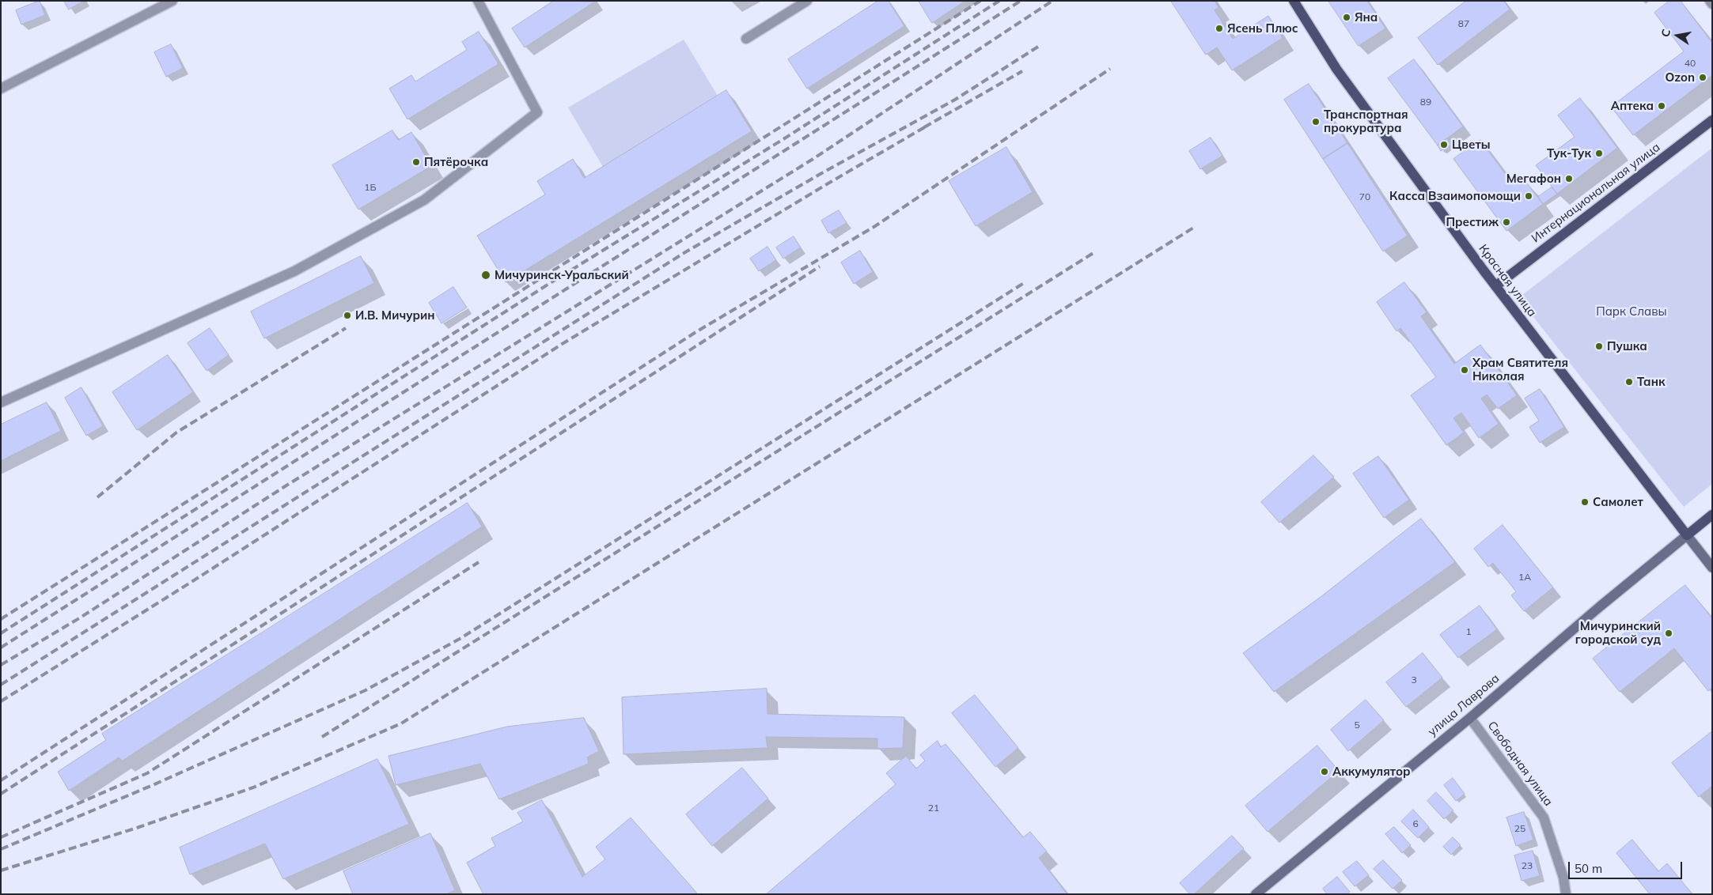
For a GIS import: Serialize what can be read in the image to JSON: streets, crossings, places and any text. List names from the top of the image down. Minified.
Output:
{"streets":{"main road":["Интернациональная улица","Красная улица","улица Лаврова"],"street":["Свободная улица"]},"crossings":[["Интернациональная улица","Красная улица"],["Красная улица","улица Лаврова"],["улица Лаврова","Свободная улица"]],"parks":["Парк Славы"],"places":["Яна","Ясень Плюс","Ozon","Аптека","Транспортная прокуратура","Цветы","Тук-Тук","Пятёрочка","Мегафон","Касса Взаимопомощи","Престиж","Мичуринск-Уральский","И.В. Мичурин","Пушка","Храм Святителя Николая","Танк","Самолет","Мичуринский городской суд","Аккумулятор"],"house_numbers":["87","40","89","1Б","70","1А","1","3","5","21","6","25","23"],"scale_bar":"50 m","north":"left"}
